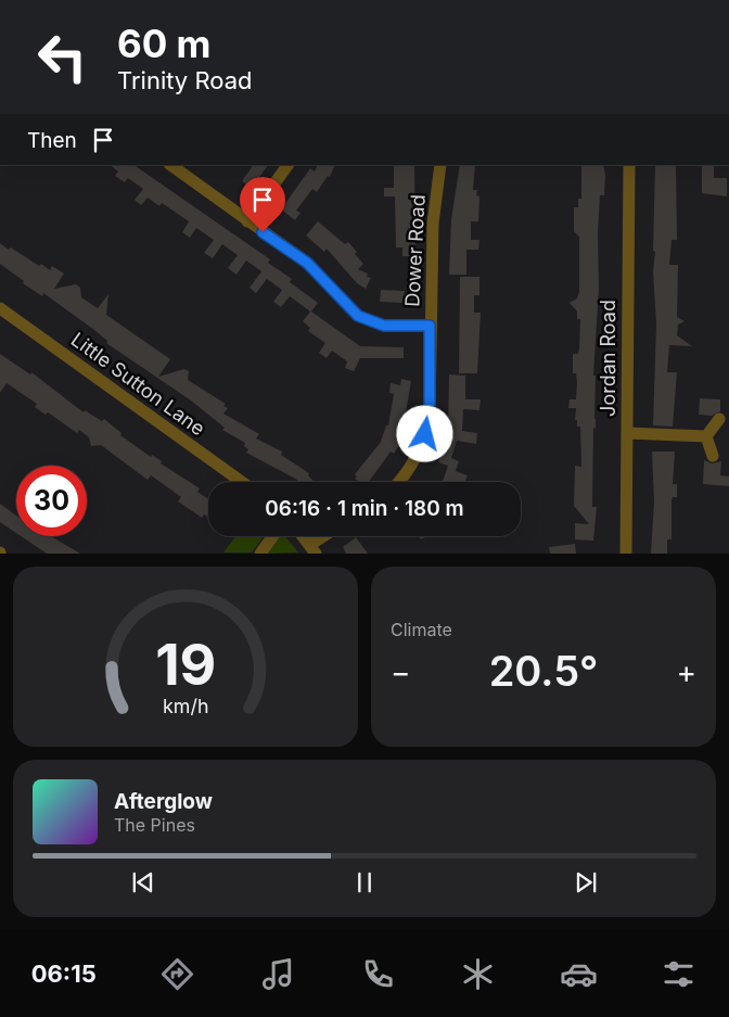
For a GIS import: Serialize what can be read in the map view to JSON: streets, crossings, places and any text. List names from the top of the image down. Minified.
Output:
{"streets":{"street":["Dower Road","Jordan Road","Little Sutton Lane"]},"page":{"turn":["60 m","Trinity Road"],"then":"Then","limit":"30","trip":"06:16 · 1 min · 180 m","tile":"Climate","heat":["−","20.5°","+"],"song":["Afterglow","The Pines"],"tabs":"06:15","gauge":["19","km/h"]}}
